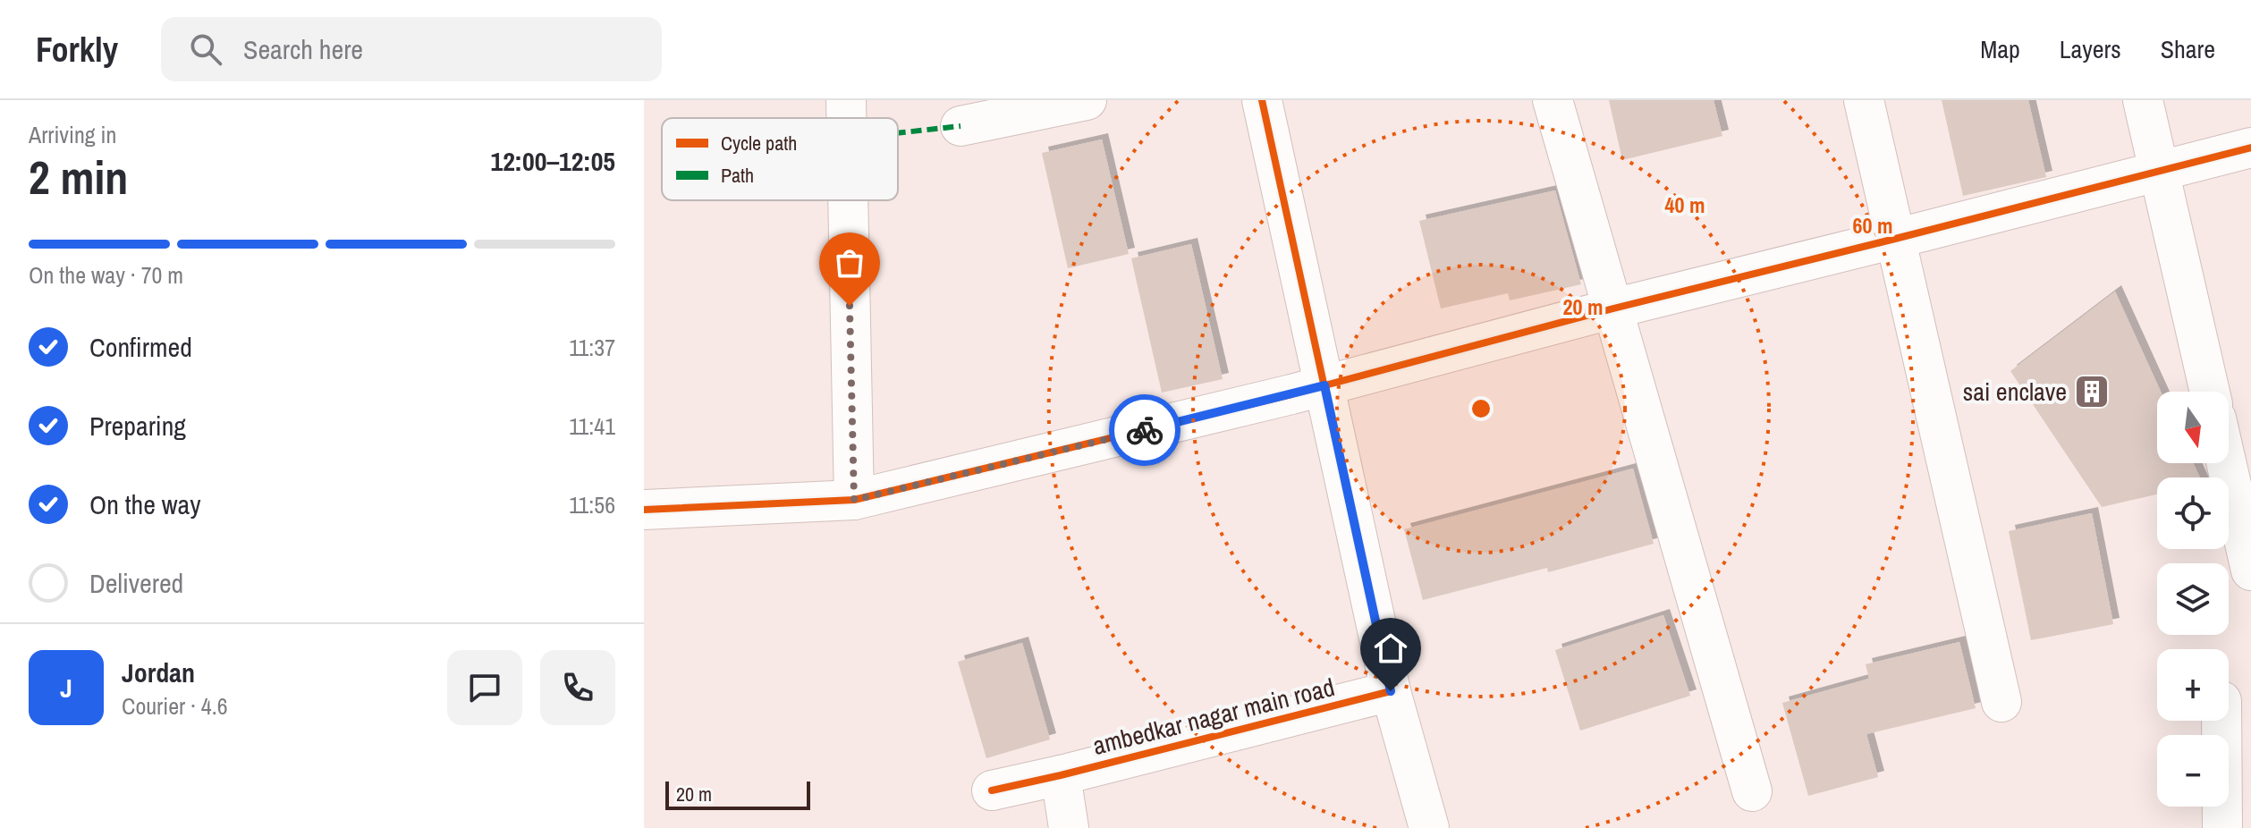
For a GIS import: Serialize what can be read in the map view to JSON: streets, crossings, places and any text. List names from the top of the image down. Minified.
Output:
{"streets":{"street":["ambedkar nagar main road"]},"places":{"building":["sai enclave"]},"legend":["Cycle path","Path"],"scale_bar":"20 m","north":"bottom","page":{"header":"Forkly","search":"Search here","nav":["Map","Layers","Share"],"heading":["2 min","Arriving in","12:00–12:05"],"panel":["Jordan","Courier · 4.6"],"bar":"On the way · 70 m","list":[["Confirmed","11:37"],["Preparing","11:41"],["On the way","11:56"],"Delivered"],"map_buttons":["+","−"],"round":"J","scale":"20 m"},"rings":["40 m","60 m","20 m"]}
